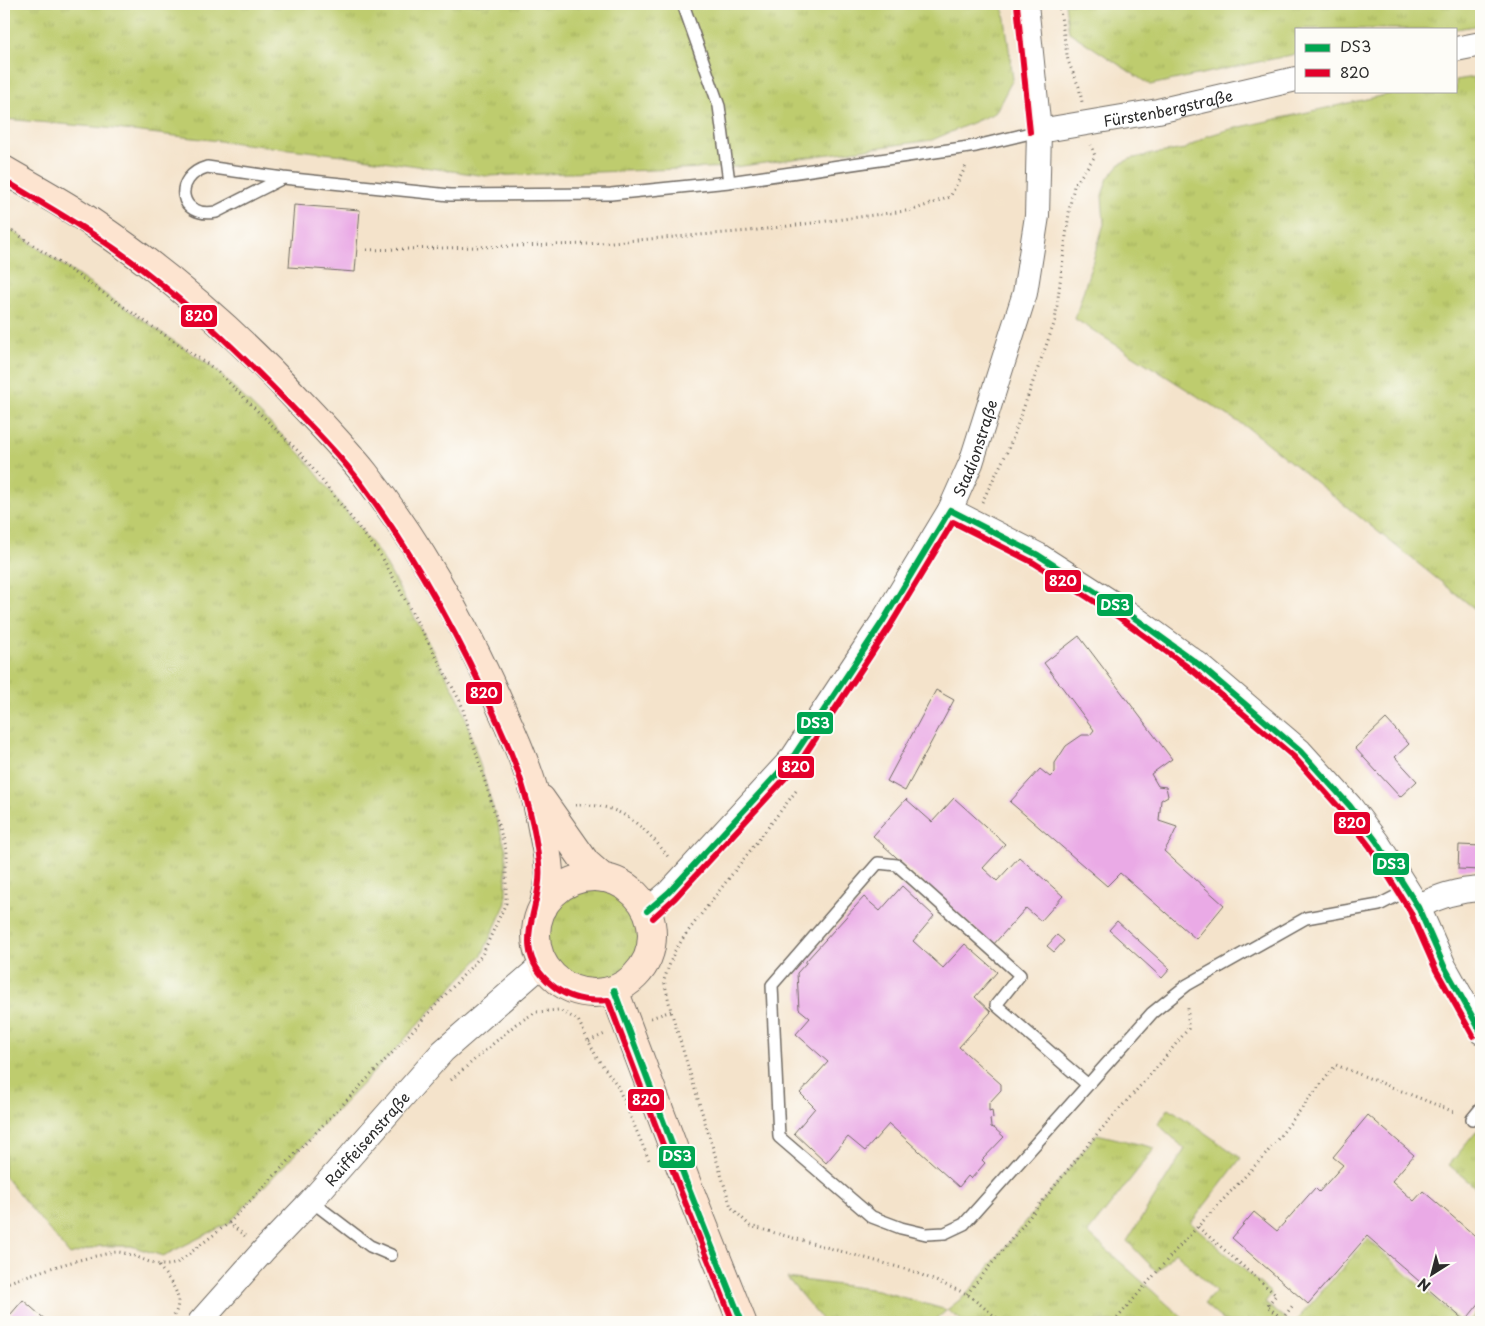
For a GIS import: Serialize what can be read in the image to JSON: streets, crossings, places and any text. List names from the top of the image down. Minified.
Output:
{"streets":{"street":["Fürstenbergstraße","Stadionstraße","Raiffeisenstraße"]},"crossings":[["Fürstenbergstraße","Stadionstraße"],["Stadionstraße","Raiffeisenstraße"]],"lines":["transit line 820","transit line DS3"],"legend":["DS3","820"],"north":"bottom left"}
